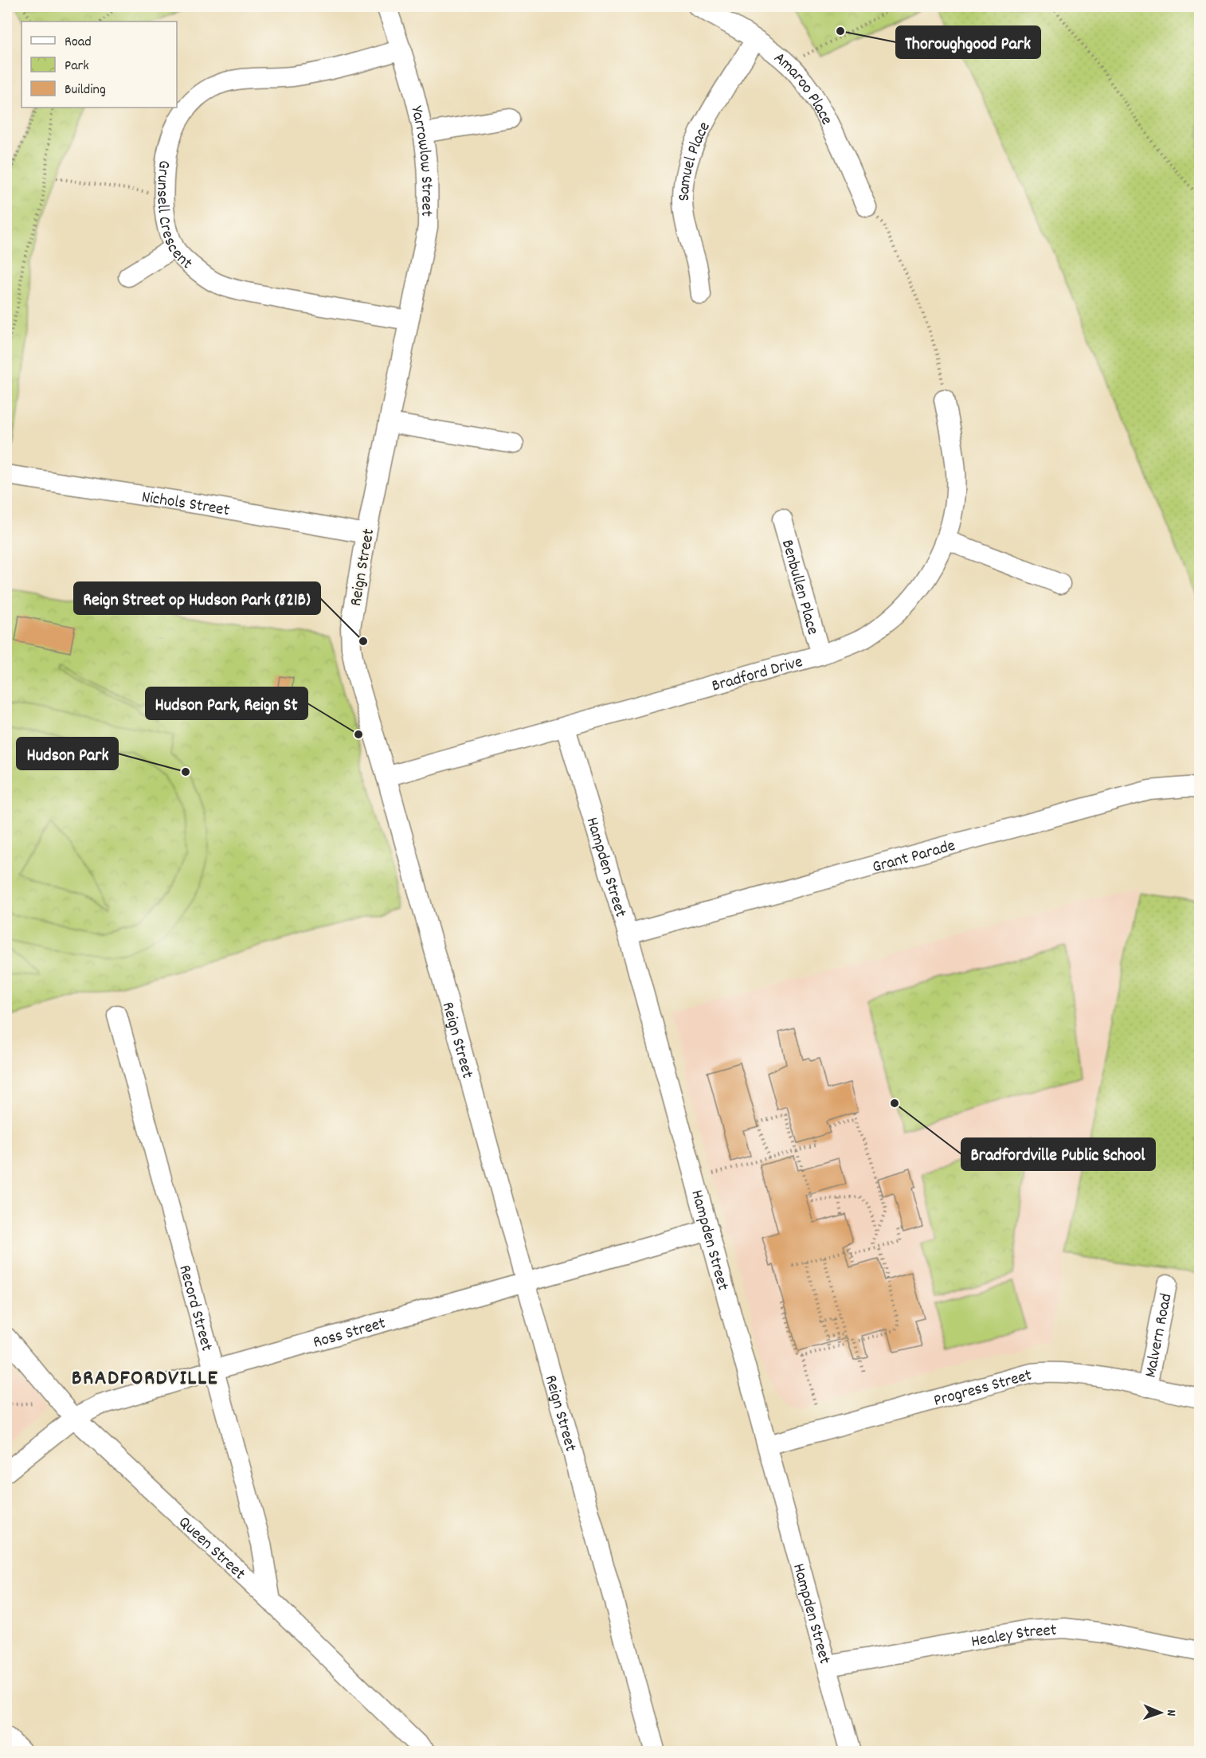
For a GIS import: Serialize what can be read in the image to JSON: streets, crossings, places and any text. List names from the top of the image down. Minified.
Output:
{"streets":{"street":["Amaroo Place","Yarrowlow Street","Samuel Place","Grunsell Crescent","Nichols Street","Reign Street","Benbullen Place","Bradford Drive","Grant Parade","Hampden Street","Record Street","Ross Street","Malvern Road","Progress Street","Queen Street","Healey Street"]},"crossings":[["Amaroo Place","Samuel Place"],["Yarrowlow Street","Grunsell Crescent"],["Yarrowlow Street","Reign Street"],["Grunsell Crescent","Reign Street"],["Nichols Street","Reign Street"],["Reign Street","Bradford Drive"],["Reign Street","Ross Street"],["Benbullen Place","Bradford Drive"],["Bradford Drive","Hampden Street"],["Grant Parade","Hampden Street"],["Hampden Street","Ross Street"],["Hampden Street","Progress Street"],["Hampden Street","Healey Street"],["Record Street","Ross Street"],["Record Street","Queen Street"],["Ross Street","Queen Street"],["Malvern Road","Progress Street"]],"districts":["BRADFORDVILLE"],"places":["Thoroughgood Park","Reign Street op Hudson Park (821B)","Hudson Park, Reign St","Hudson Park","Bradfordville Public School"],"legend":["Road","Park","Building"],"north":"right"}
